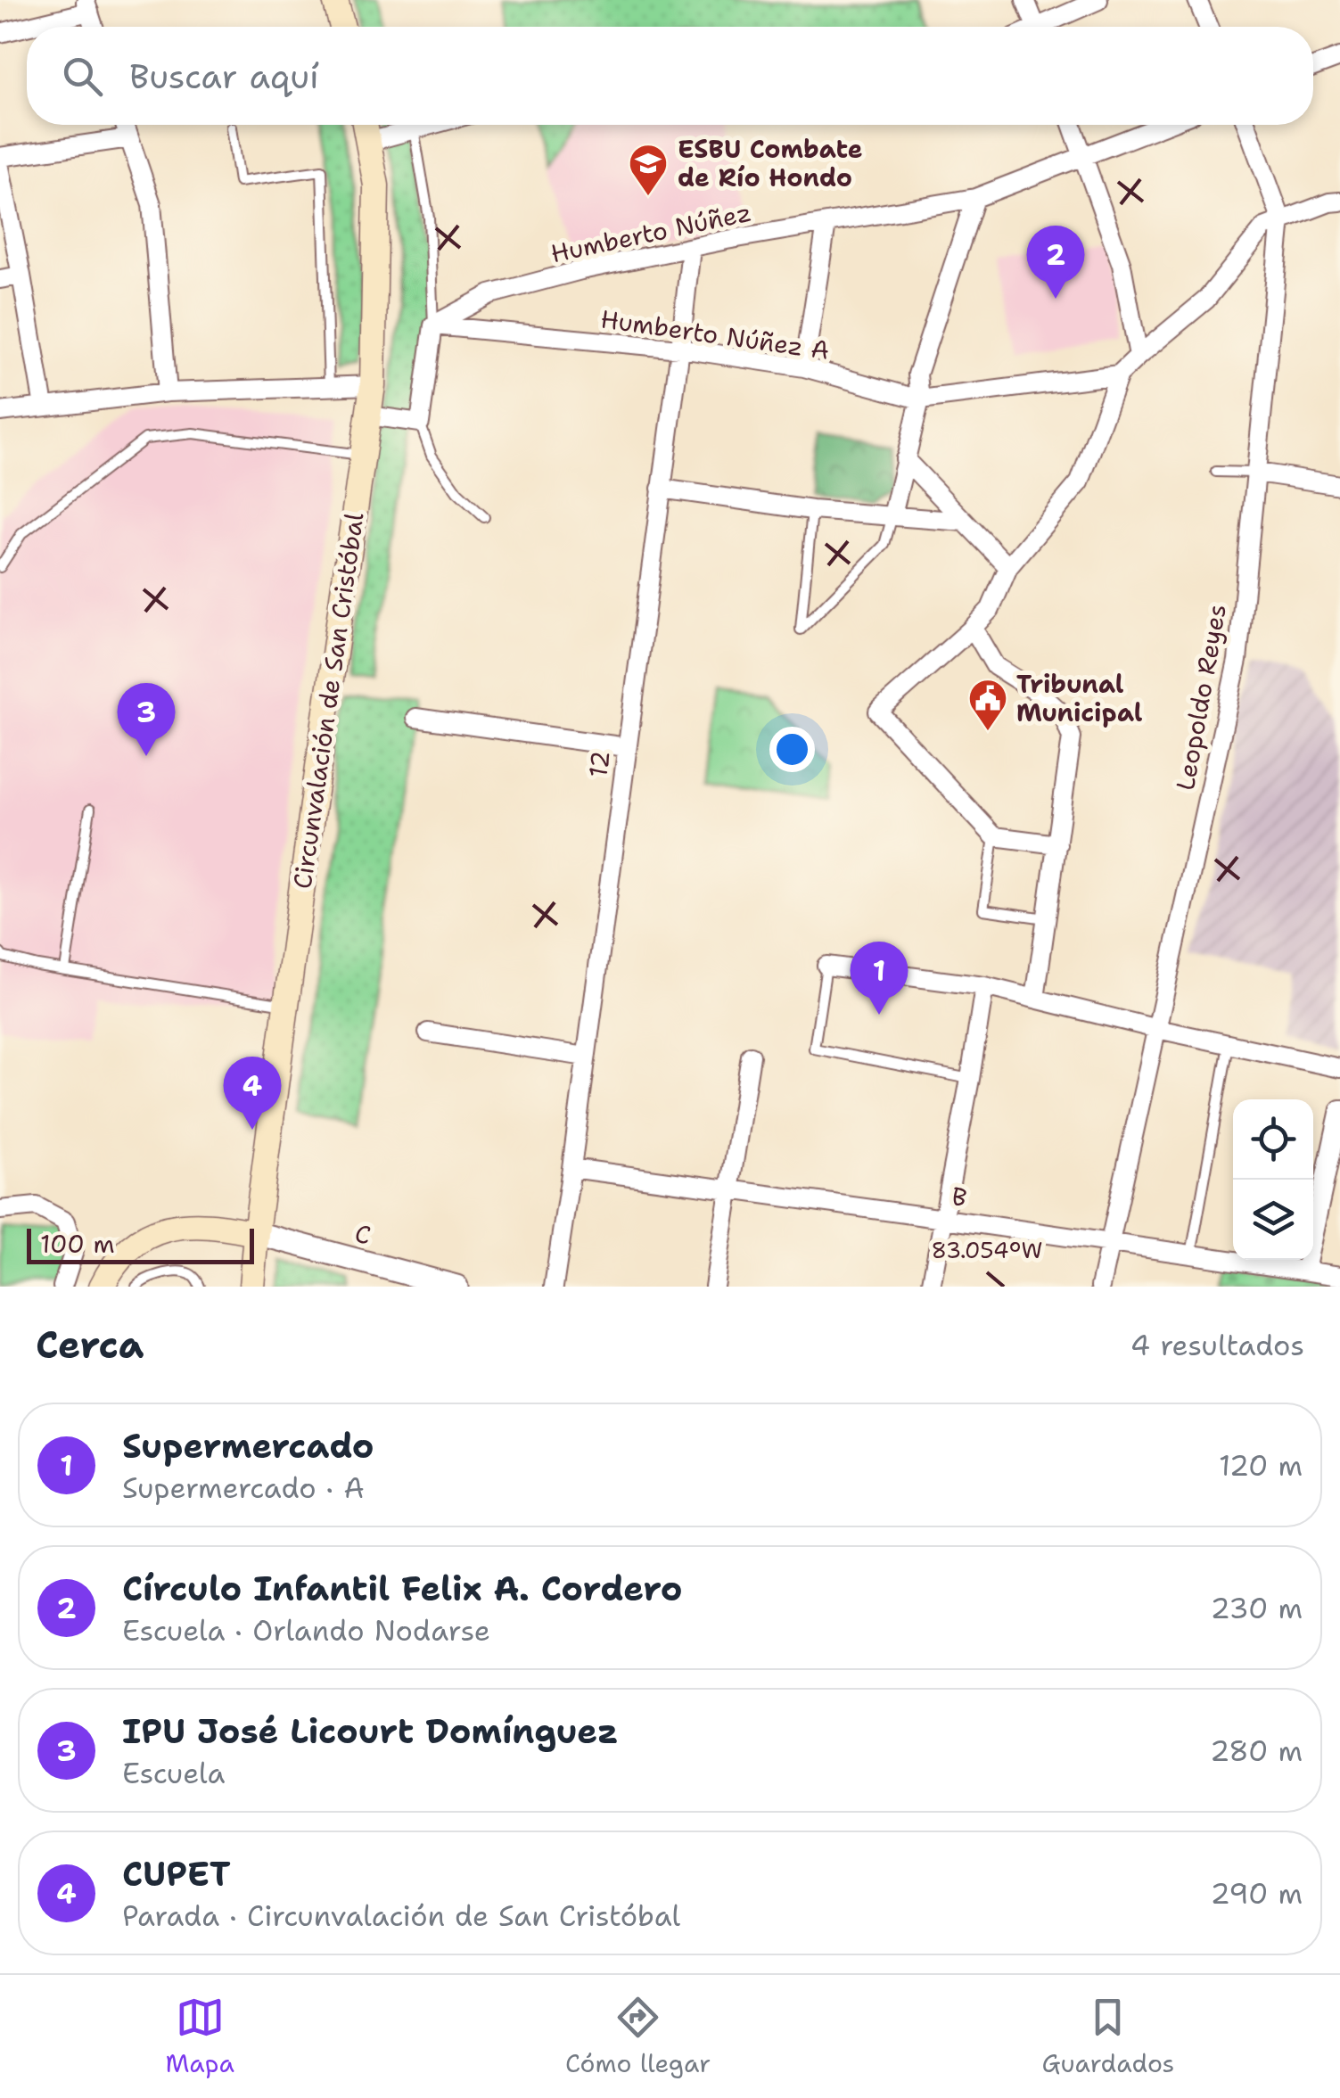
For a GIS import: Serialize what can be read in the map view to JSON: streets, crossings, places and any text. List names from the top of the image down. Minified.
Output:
{"streets":{"main road":["Circunvalación de San Cristóbal"],"street":["Humberto Núñez","Humberto Núñez A","Leopoldo Reyes","12","B","C"]},"crossings":[["Humberto Núñez","Humberto Núñez A"],["Humberto Núñez","12"],["Humberto Núñez A","12"],["Leopoldo Reyes","B"],["Circunvalación de San Cristóbal","C"],["12","B"]],"places":{"school or university":["ESBU Combate de Río Hondo"],"public building":["Tribunal Municipal"]},"scale_bar":"100 m","page":{"search":"Buscar aquí","pins":["2","3","1","4"],"scale":"100 m","heading":["Cerca","4 resultados"],"list":[{"mark":"1","name":"Supermercado","note":"Supermercado · A","value":"120 m"},{"mark":"2","name":"Círculo Infantil Felix A. Cordero","note":"Escuela · Orlando Nodarse","value":"230 m"},{"mark":"3","name":"IPU José Licourt Domínguez","note":"Escuela","value":"280 m"},{"mark":"4","name":"CUPET","note":"Parada · Circunvalación de San Cristóbal","value":"290 m"}],"nav":["Mapa","Cómo llegar","Guardados"]},"coordinates":["83.054°W"]}
